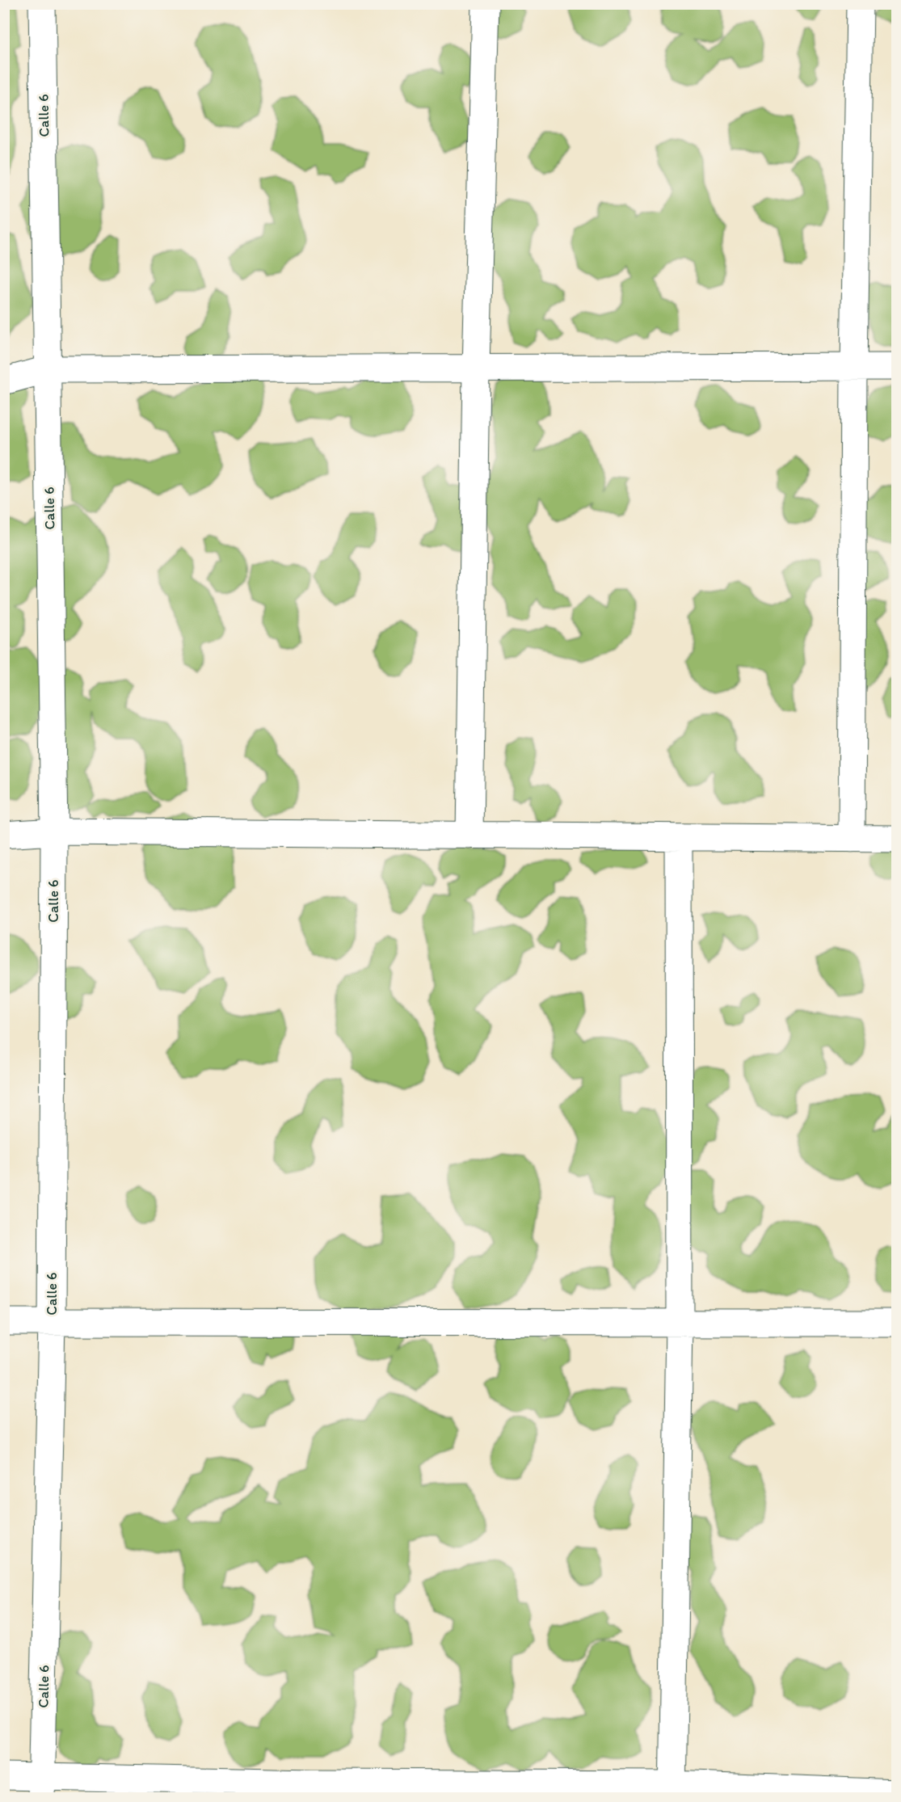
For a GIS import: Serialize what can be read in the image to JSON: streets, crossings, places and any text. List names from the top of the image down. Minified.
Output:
{"streets":{"street":["Calle 6"]}}
